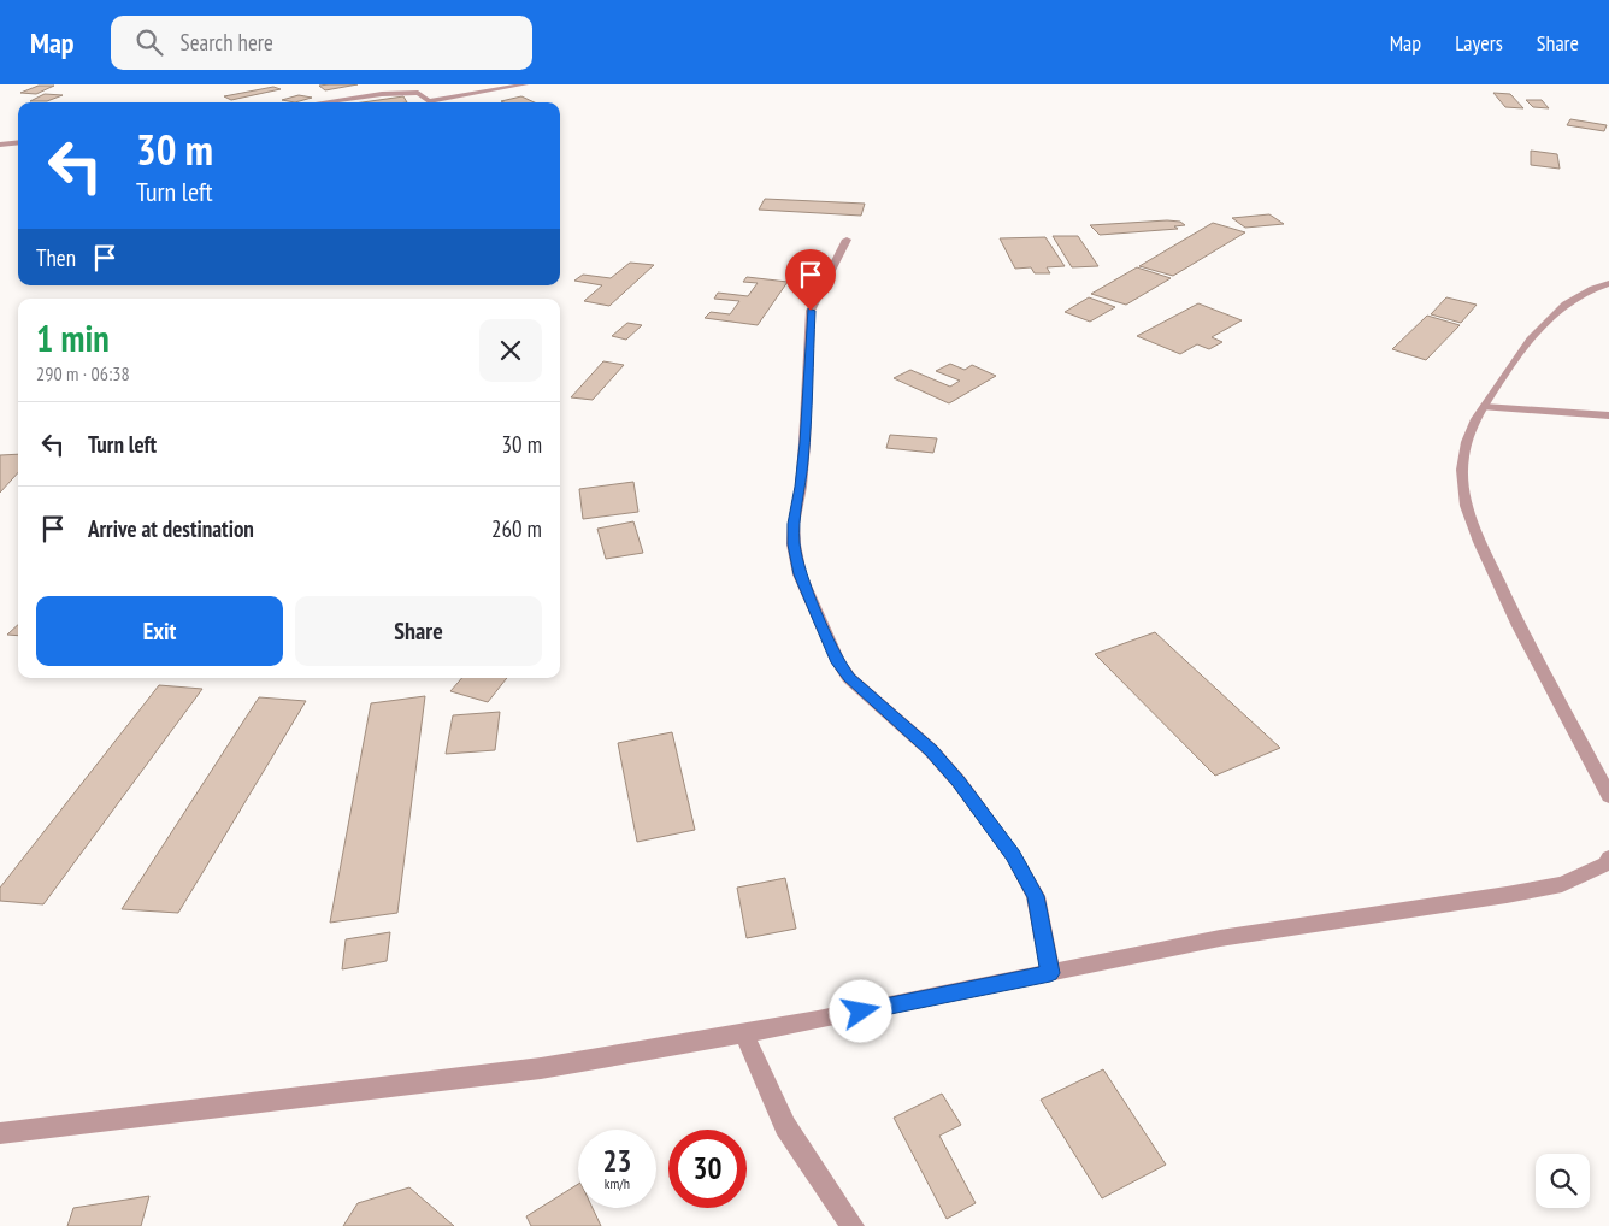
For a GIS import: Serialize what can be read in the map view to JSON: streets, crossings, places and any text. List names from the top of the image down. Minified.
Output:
{"page":{"header":"Map","search":"Search here","nav":["Map","Layers","Share"],"turn":["30 m","Turn left"],"then":"Then","heading":["1 min","290 m · 06:38"],"list":[{"name":"Turn left","value":"30 m"},{"name":"Arrive at destination","value":"260 m"}],"buttons":["Exit","Share"],"speed":"23 km/h","limit":"30"}}
